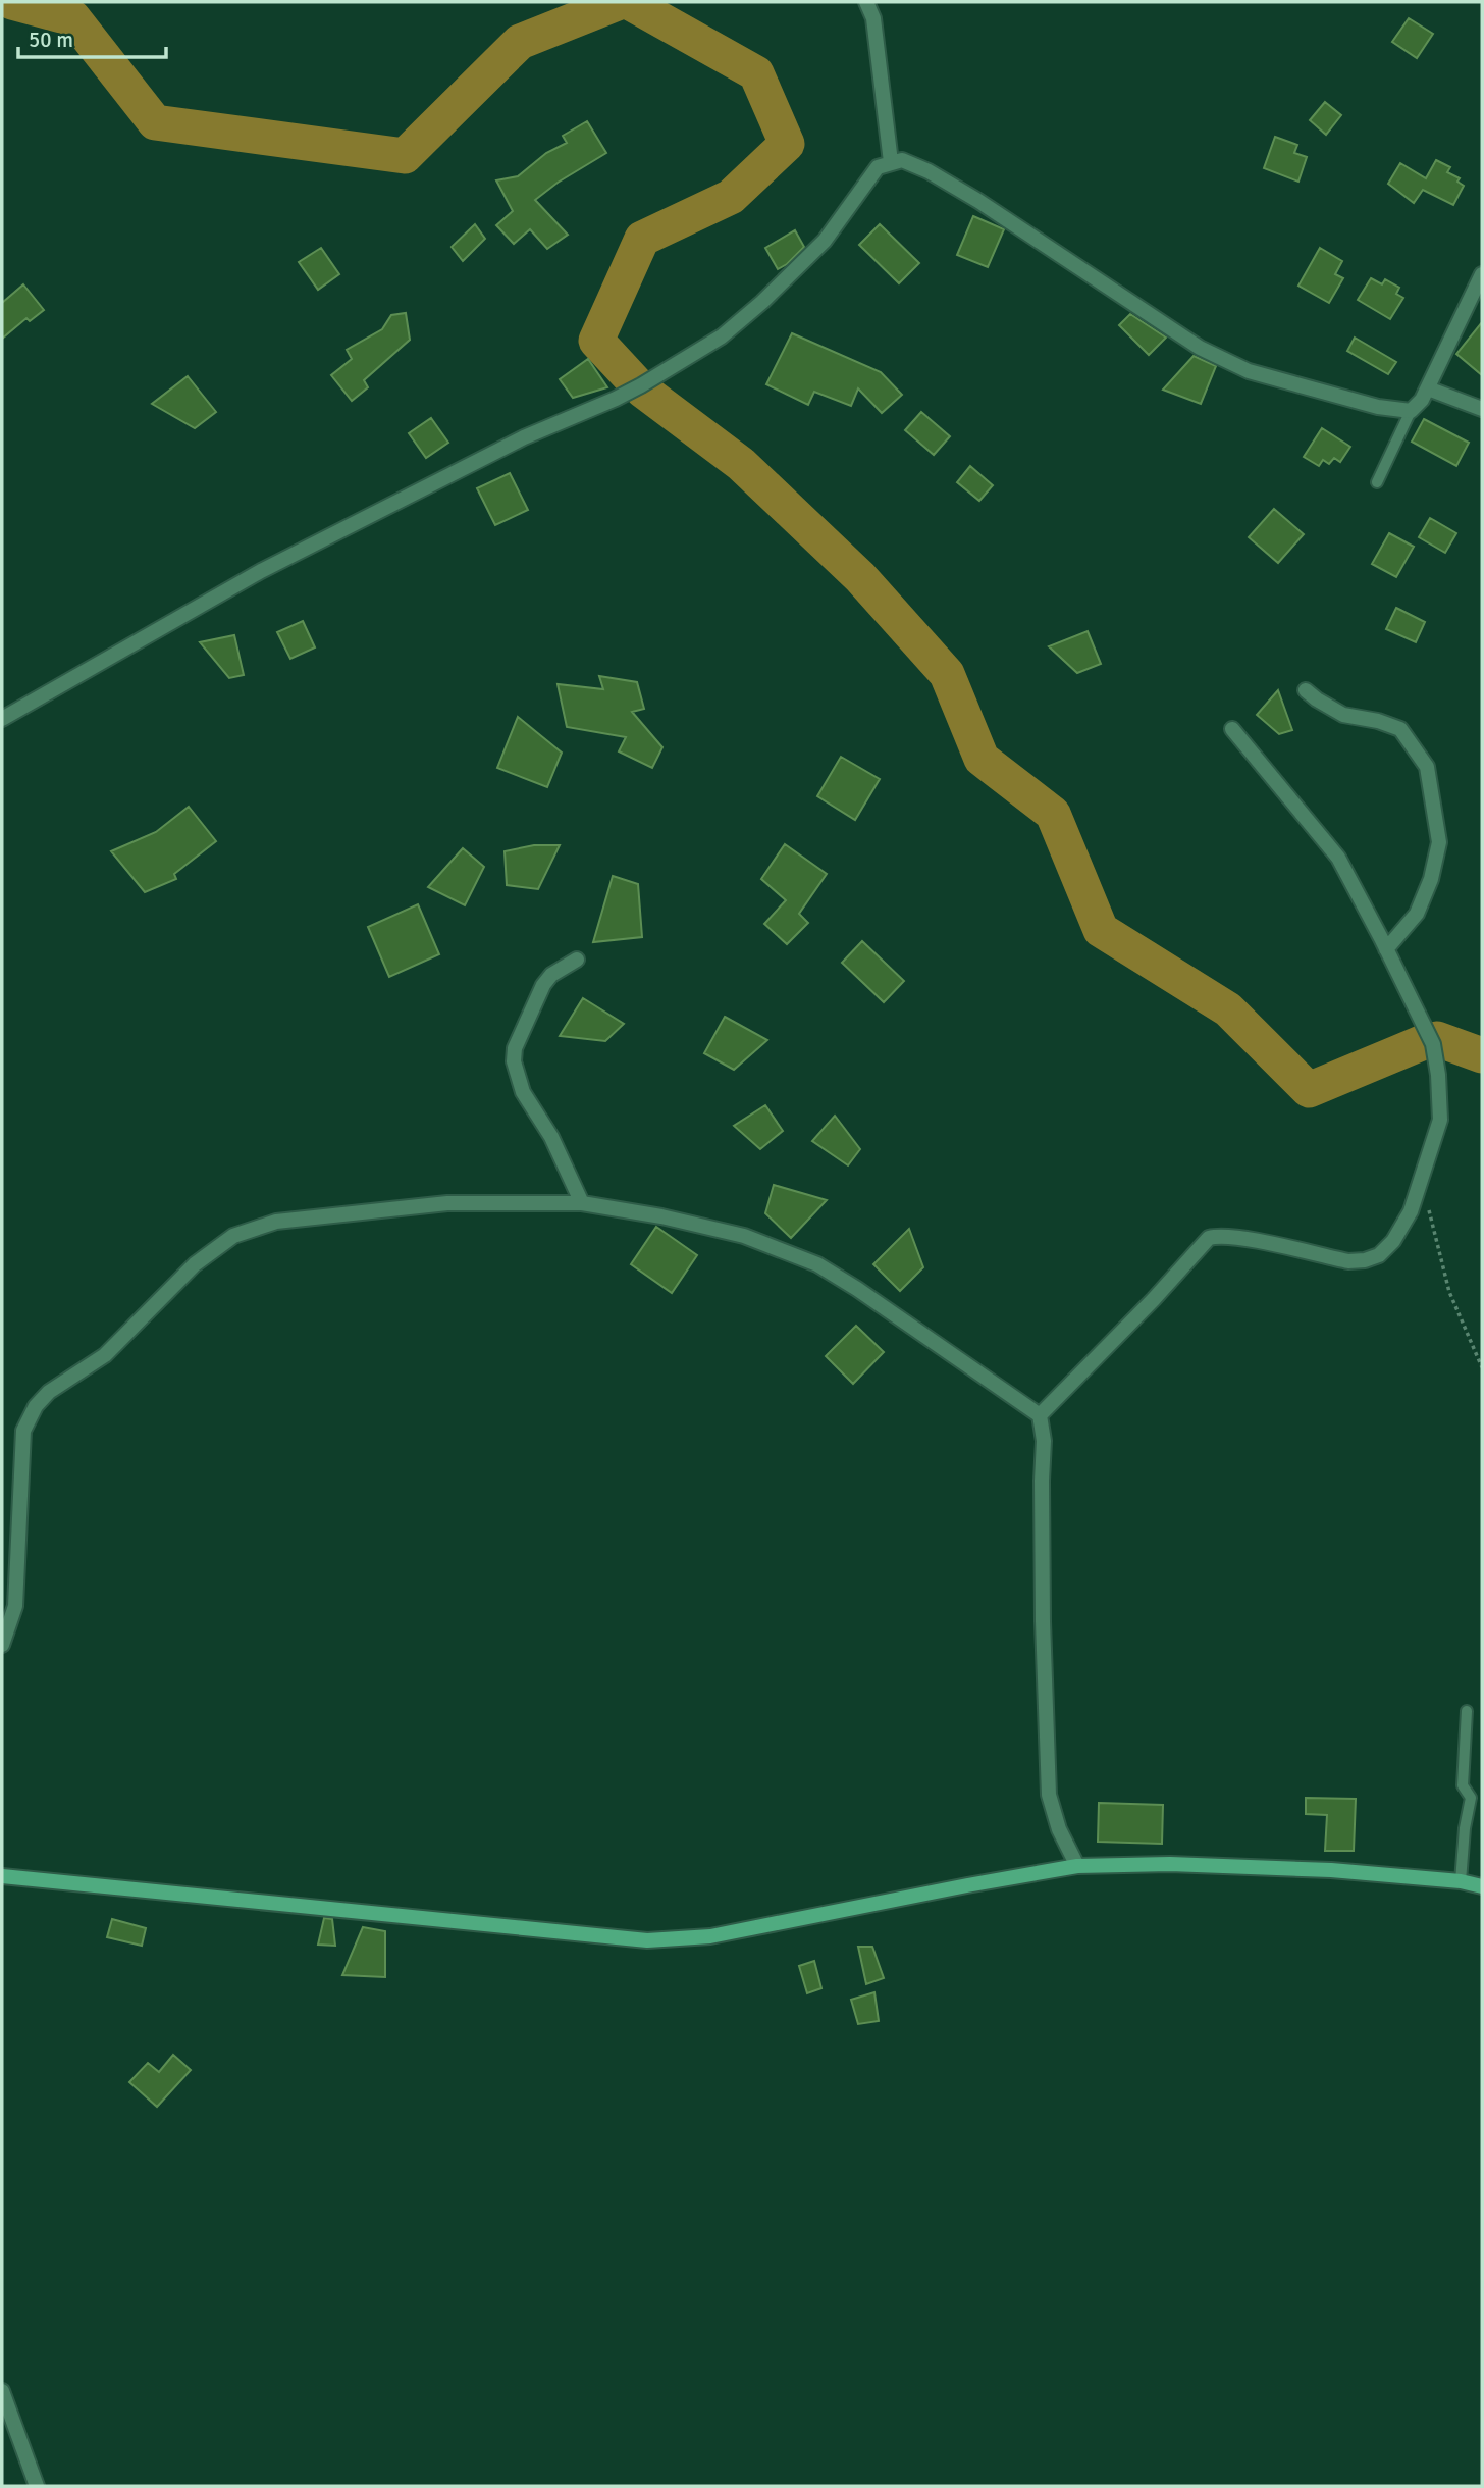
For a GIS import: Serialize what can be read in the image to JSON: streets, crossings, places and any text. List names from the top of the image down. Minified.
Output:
{"scale_bar":"50 m"}
